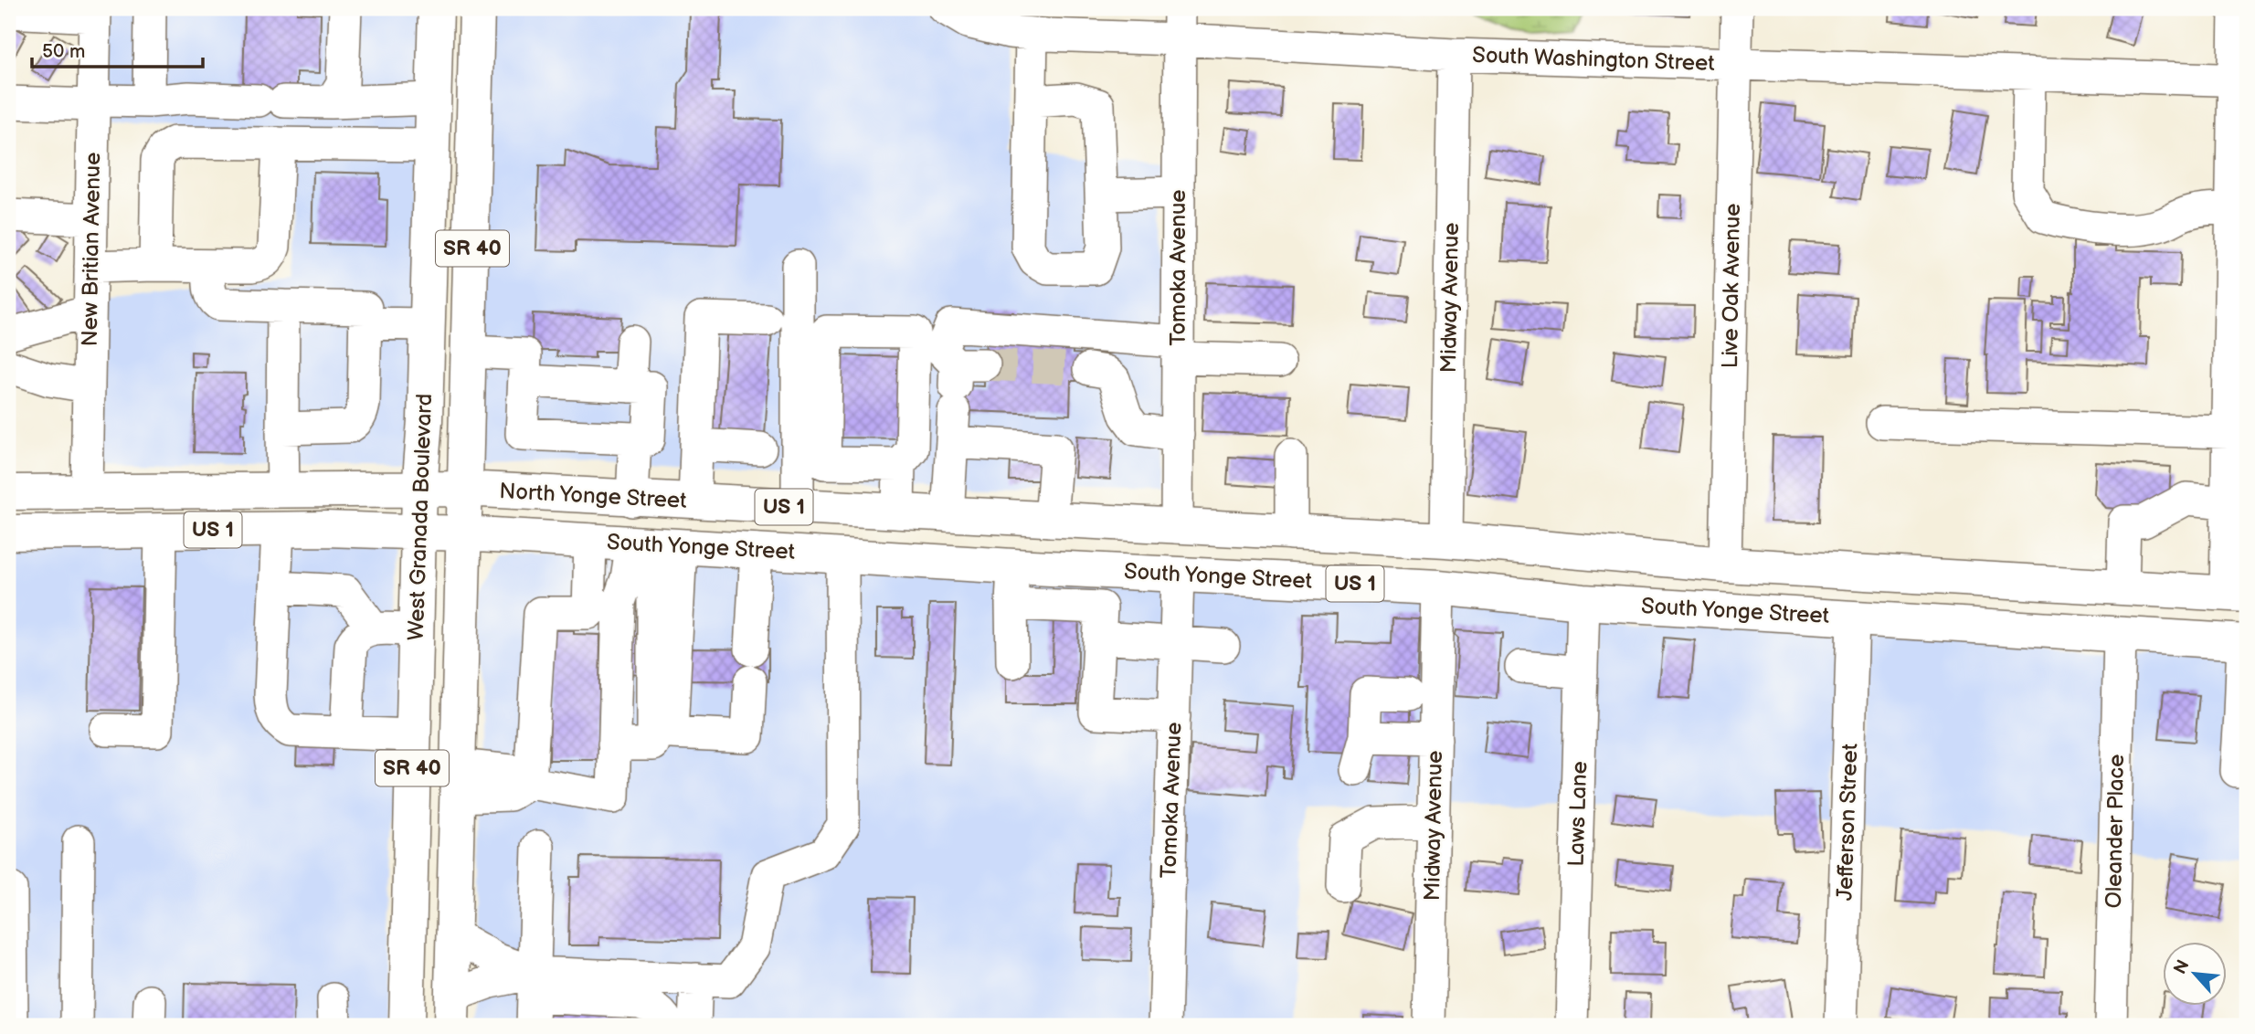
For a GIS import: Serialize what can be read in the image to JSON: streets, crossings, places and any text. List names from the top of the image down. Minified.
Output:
{"streets":{"main road":["SR 40","North Yonge Street","US 1","West Granada Boulevard","South Yonge Street"],"street":["South Washington Street","New Britian Avenue","Tomoka Avenue","Live Oak Avenue","Midway Avenue","Laws Lane","Jefferson Street","Oleander Place"]},"crossings":[["South Washington Street","Tomoka Avenue"],["South Washington Street","Live Oak Avenue"],["South Washington Street","Midway Avenue"],["New Britian Avenue","North Yonge Street"],["Tomoka Avenue","North Yonge Street"],["Tomoka Avenue","South Yonge Street"],["Live Oak Avenue","South Yonge Street"],["Midway Avenue","South Yonge Street"],["North Yonge Street","West Granada Boulevard"],["North Yonge Street","South Yonge Street"],["US 1","West Granada Boulevard"],["US 1","South Yonge Street"],["West Granada Boulevard","South Yonge Street"],["South Yonge Street","Laws Lane"],["South Yonge Street","Jefferson Street"],["South Yonge Street","Oleander Place"]],"scale_bar":"50 m","north":"top left"}
